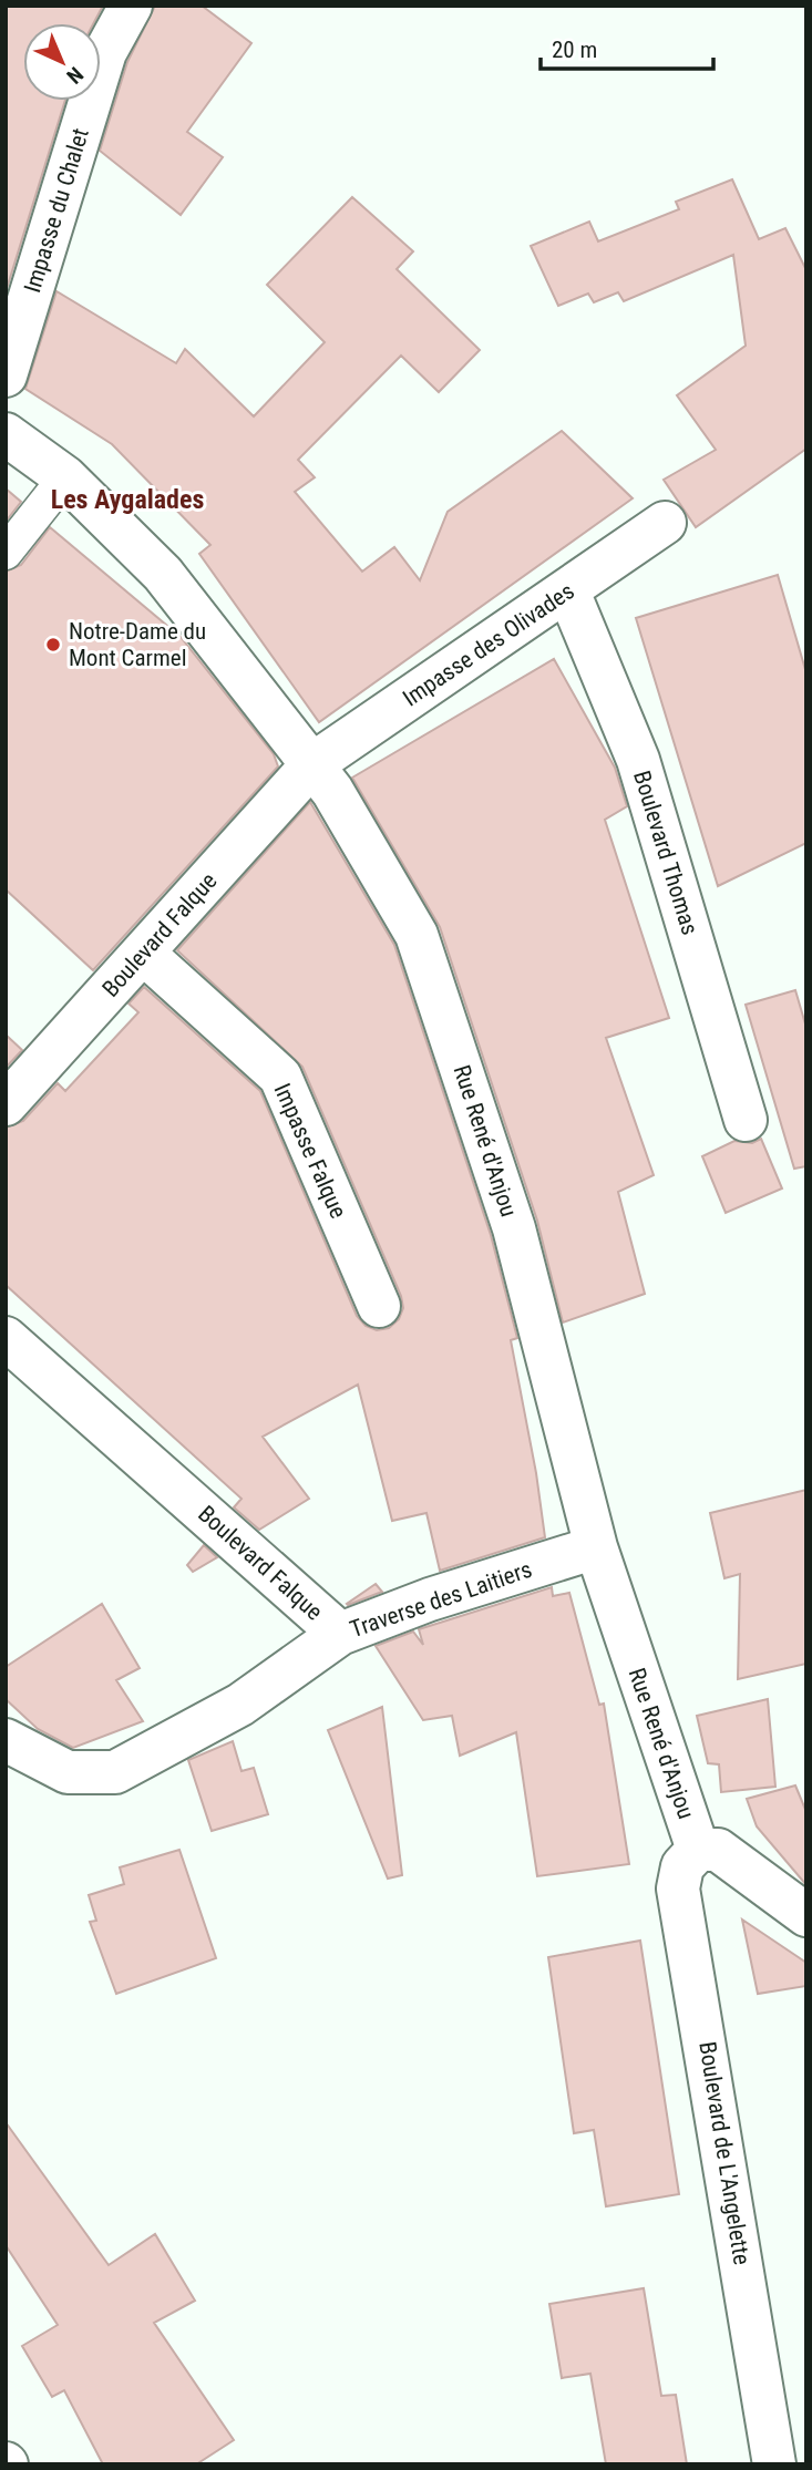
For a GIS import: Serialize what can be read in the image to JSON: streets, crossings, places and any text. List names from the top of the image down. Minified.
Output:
{"streets":{"street":["Impasse du Chalet","Impasse des Olivades","Boulevard Thomas","Boulevard Falque","Rue René d'Anjou","Impasse Falque","Traverse des Laitiers","Boulevard de L'Angelette"]},"crossings":[["Impasse des Olivades","Boulevard Thomas"],["Impasse des Olivades","Boulevard Falque"],["Impasse des Olivades","Rue René d'Anjou"],["Boulevard Falque","Rue René d'Anjou"],["Boulevard Falque","Impasse Falque"],["Boulevard Falque","Traverse des Laitiers"],["Rue René d'Anjou","Traverse des Laitiers"],["Rue René d'Anjou","Boulevard de L'Angelette"]],"districts":["Les Aygalades"],"places":["Notre-Dame du Mont Carmel"],"scale_bar":"20 m","north":"bottom right"}
